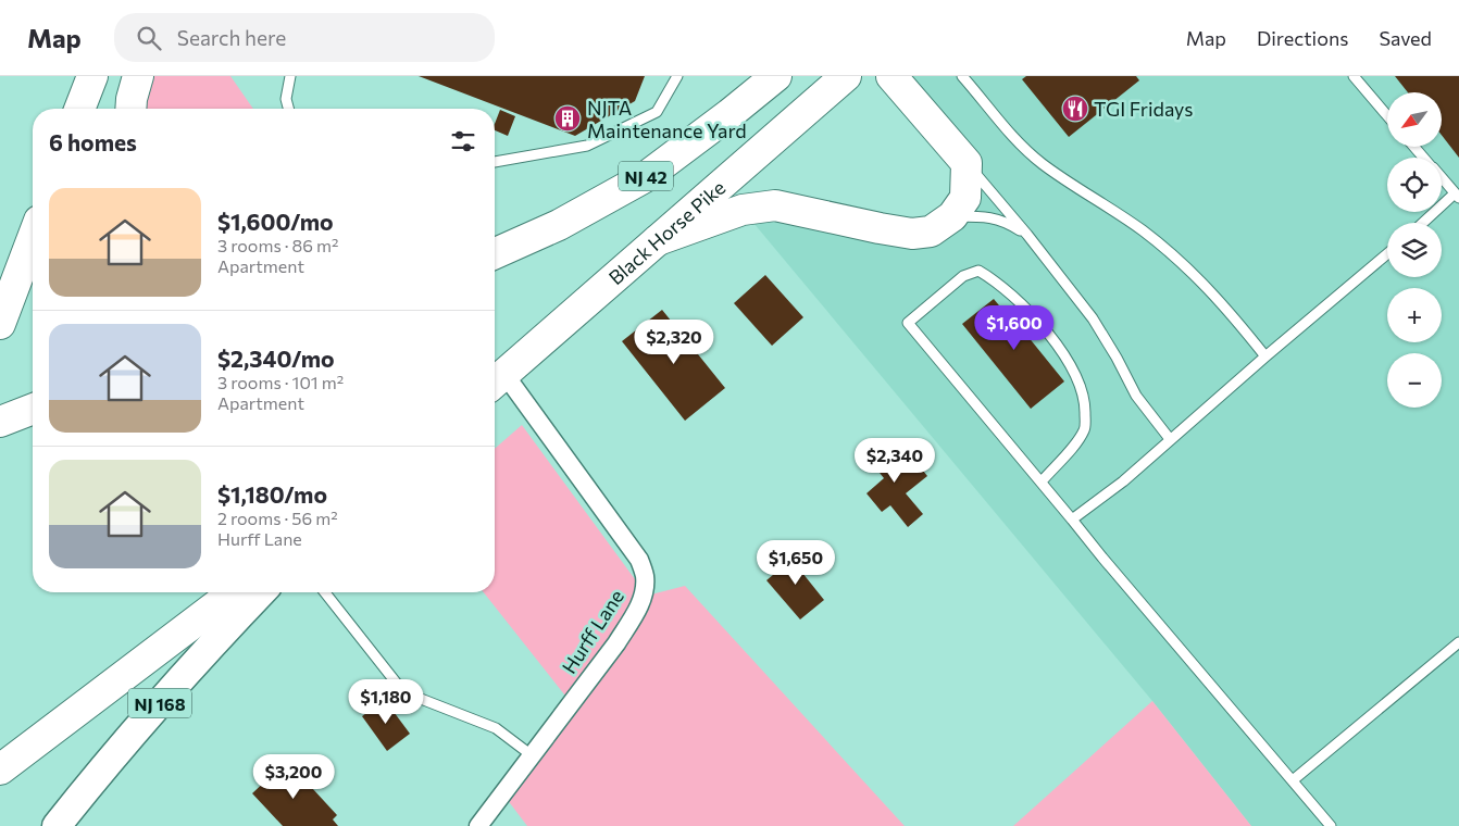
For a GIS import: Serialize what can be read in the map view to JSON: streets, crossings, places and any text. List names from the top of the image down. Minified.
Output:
{"streets":{"highway":["NJ 42","Black Horse Pike"],"main road":["NJ 168"],"street":["Hurff Lane"]},"crossings":[["Black Horse Pike","Hurff Lane"]],"places":{"restaurant":["TGI Fridays"],"building":["NJTA Maintenance Yard"]},"north":"bottom left","page":{"header":"Map","search":"Search here","nav":["Map","Directions","Saved"],"map_buttons":["+","−"],"heading":"6 homes","list":[{"name":"$1,600/mo","note":"3 rooms · 86 m² · Apartment"},{"name":"$2,340/mo","note":"3 rooms · 101 m² · Apartment"},{"name":"$1,180/mo","note":"2 rooms · 56 m² · Hurff Lane"}],"price":["$1,600","$2,320","$2,340","$1,650","$1,180","$3,200"]}}
